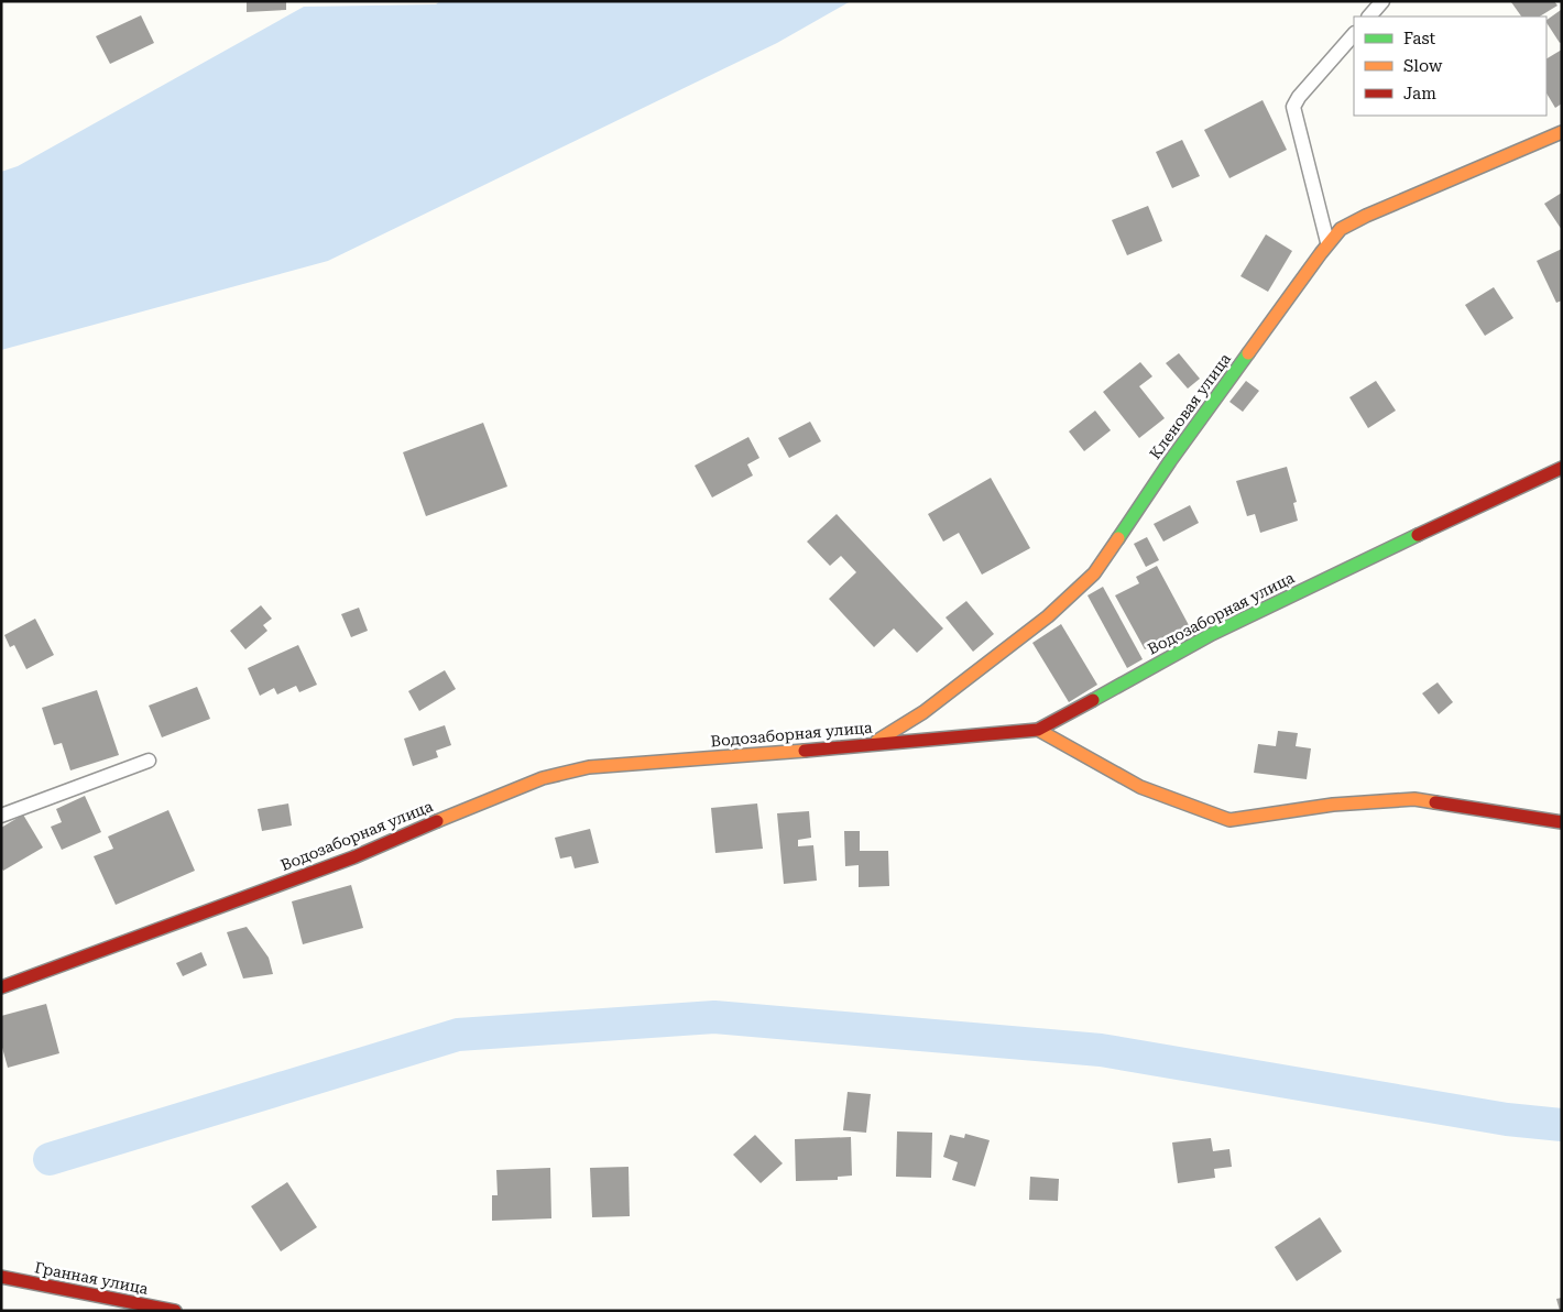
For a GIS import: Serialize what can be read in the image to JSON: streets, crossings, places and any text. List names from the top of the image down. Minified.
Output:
{"streets":{"street":["Кленовая улица","Водозаборная улица","Гранная улица"]},"crossings":[["Кленовая улица","Водозаборная улица"]],"legend":["Fast","Slow","Jam"]}
